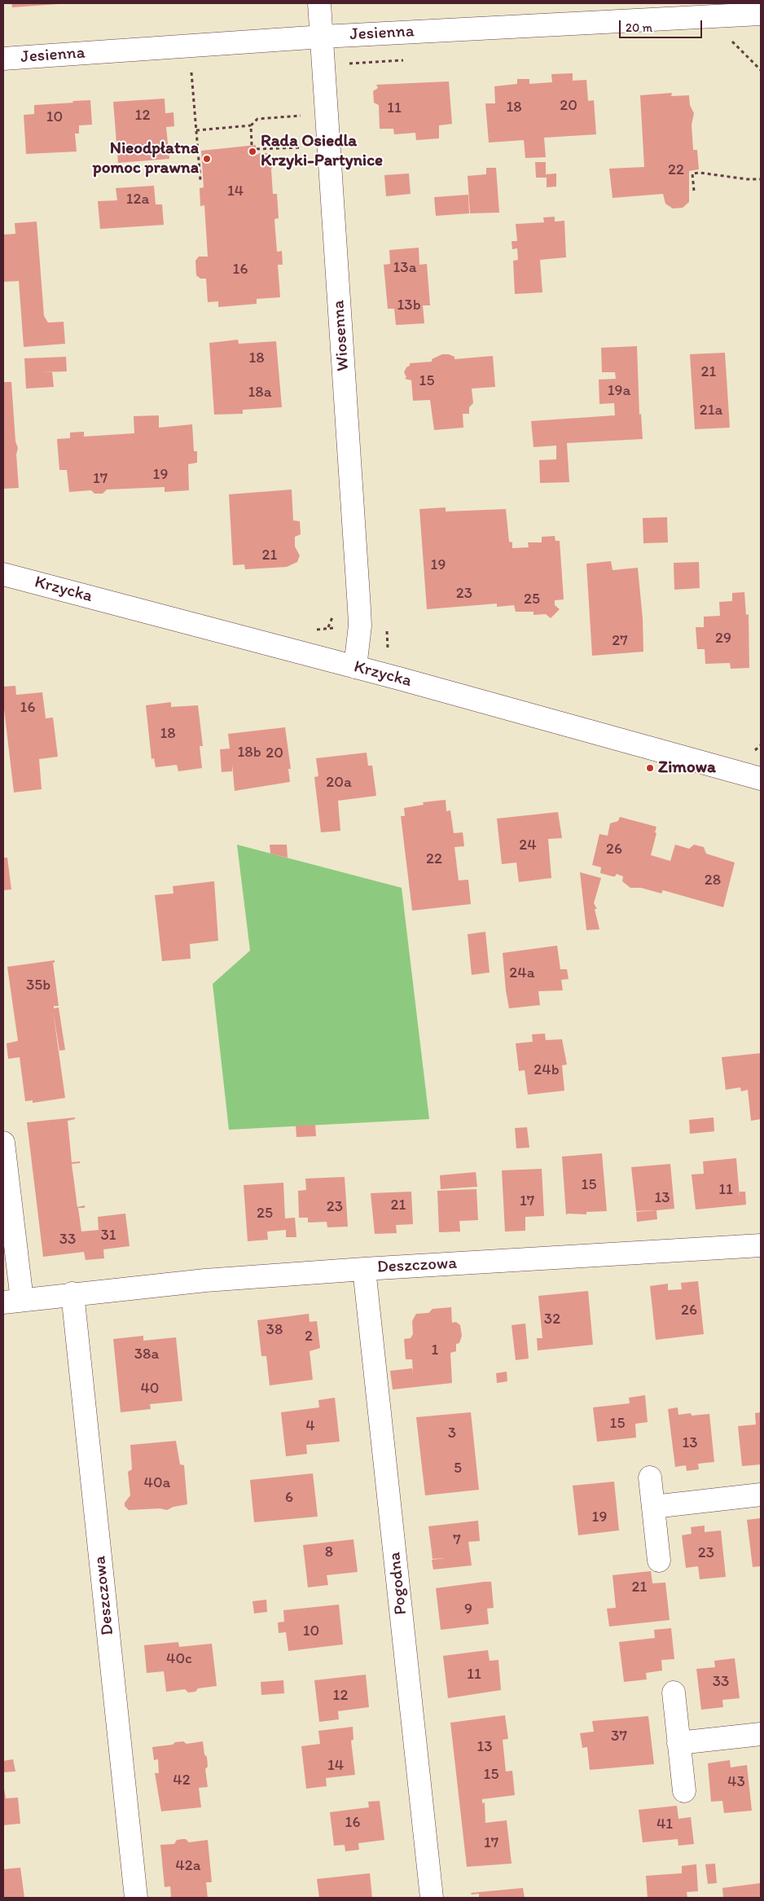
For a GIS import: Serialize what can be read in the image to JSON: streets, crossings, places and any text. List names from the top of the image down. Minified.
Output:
{"streets":{"street":["Jesienna","Wiosenna","Krzycka","Deszczowa","Pogodna"]},"crossings":[["Jesienna","Wiosenna"],["Wiosenna","Krzycka"],["Deszczowa","Pogodna"]],"places":["Rada Osiedla Krzyki-Partynice","Nieodpłatna pomoc prawna","Zimowa"],"house_numbers":["20","18","11","12","10","22","14","12a","13a","16","13b","18","21","15","19a","18a","21a","19","17","21","19","23","25","29","27","16","18","18b","20","20a","24","26","22","28","24a","35b","24b","15","11","13","17","21","23","25","31","33","26","32","38","2","1","38a","40","15","4","3","13","5","40a","6","19","7","8","23","21","9","10","40c","11","33","12","37","13","14","15","42","43","16","41","17","42a"],"scale_bar":"20 m"}
